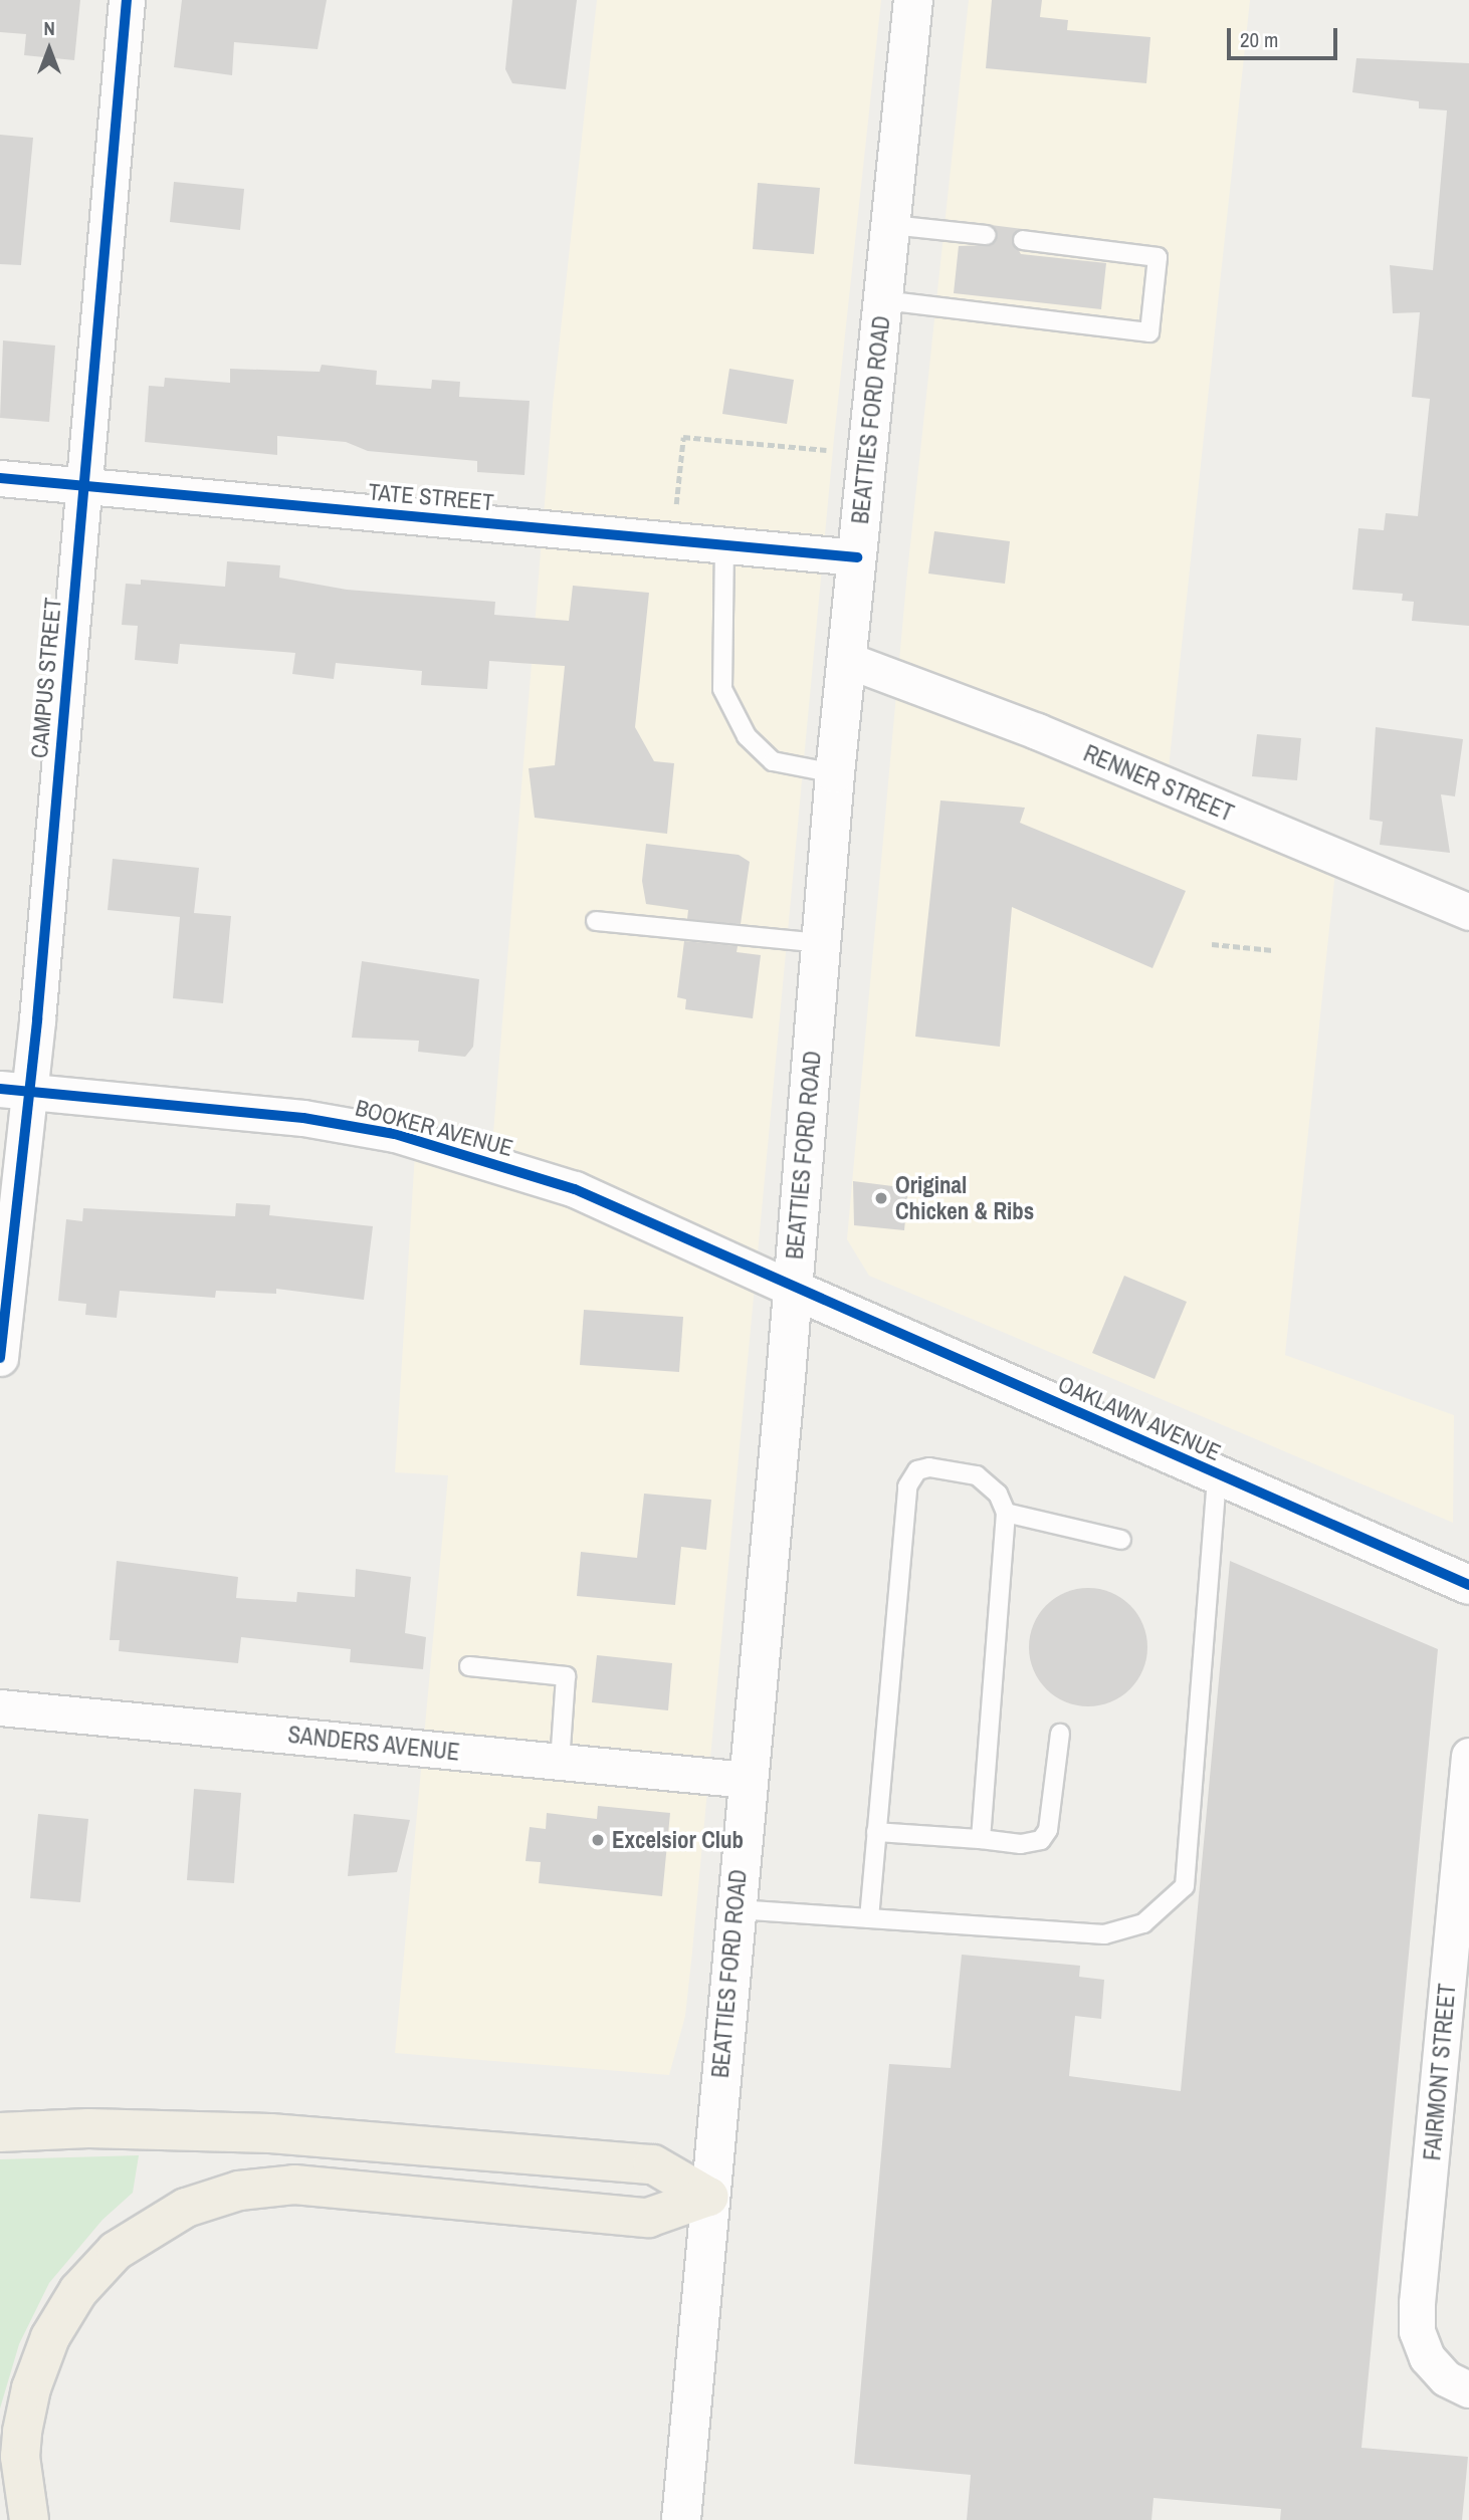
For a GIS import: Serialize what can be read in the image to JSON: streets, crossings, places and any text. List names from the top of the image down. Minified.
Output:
{"streets":{"main road":["BEATTIES FORD ROAD","OAKLAWN AVENUE"],"street":["TATE STREET","CAMPUS STREET","RENNER STREET","BOOKER AVENUE","SANDERS AVENUE","FAIRMONT STREET"]},"crossings":[["BEATTIES FORD ROAD","TATE STREET"],["BEATTIES FORD ROAD","RENNER STREET"],["BEATTIES FORD ROAD","BOOKER AVENUE"],["BEATTIES FORD ROAD","OAKLAWN AVENUE"],["BEATTIES FORD ROAD","SANDERS AVENUE"],["TATE STREET","CAMPUS STREET"],["CAMPUS STREET","BOOKER AVENUE"],["BOOKER AVENUE","OAKLAWN AVENUE"]],"places":["Original Chicken & Ribs","Excelsior Club"],"scale_bar":"20 m","north":"top"}
